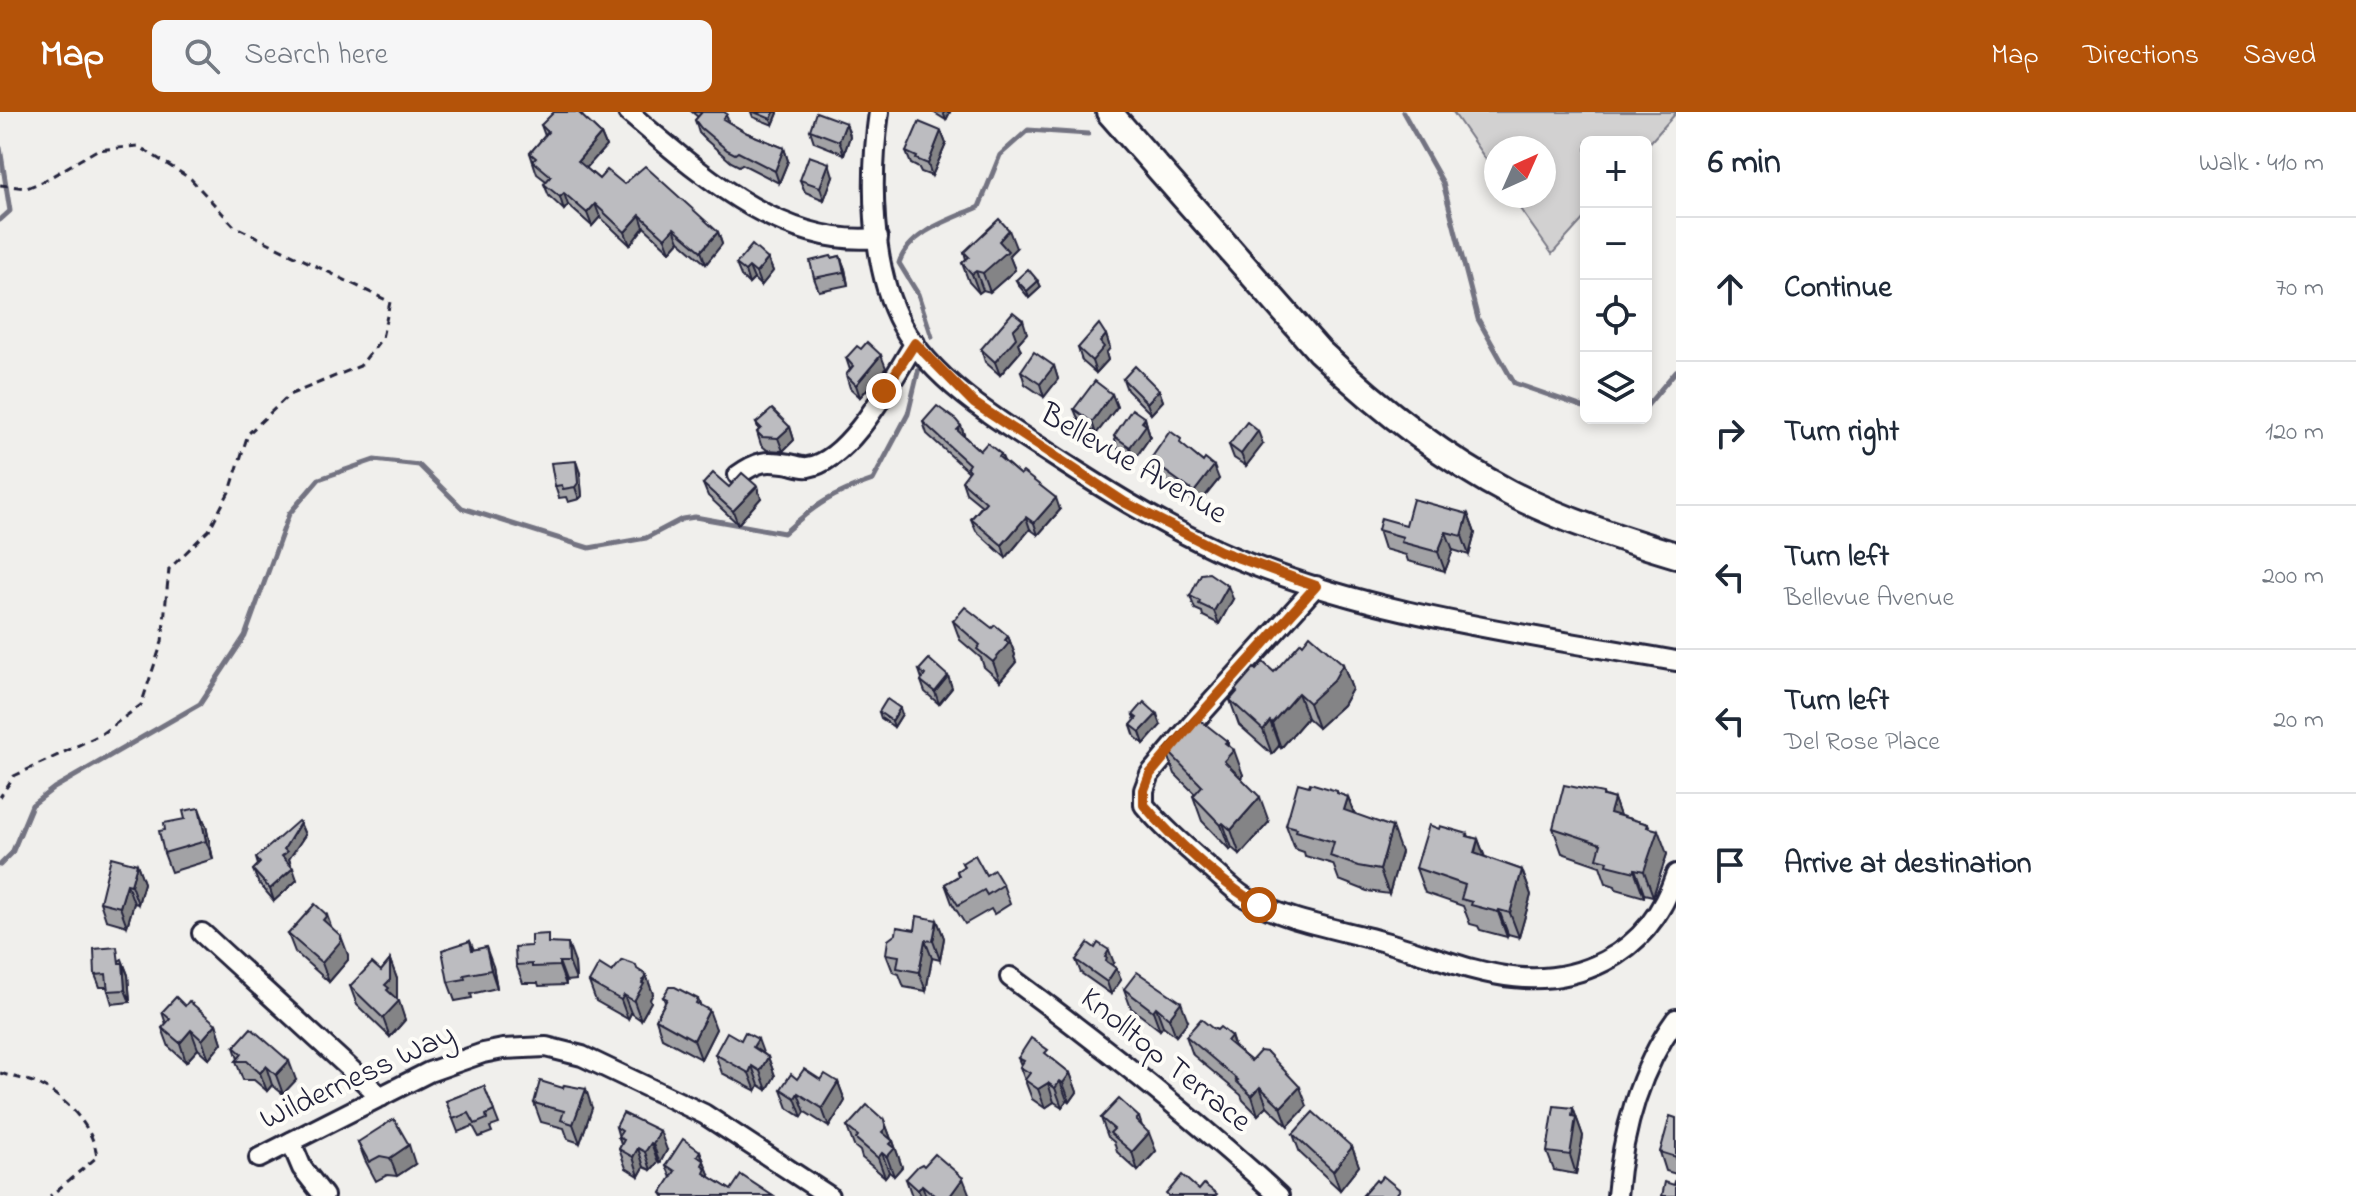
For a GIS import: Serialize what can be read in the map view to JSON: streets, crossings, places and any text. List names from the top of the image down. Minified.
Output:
{"streets":{"street":["Bellevue Avenue","Knolltop Terrace","Wilderness Way"]},"north":"top right","page":{"header":"Map","search":"Search here","nav":["Map","Directions","Saved"],"heading":["6 min","Walk · 410 m"],"map_buttons":["+","−"],"list":[["Continue","70 m"],["Turn right","120 m"],["Turn left","Bellevue Avenue","200 m"],["Turn left","Del Rose Place","20 m"],"Arrive at destination"]}}
